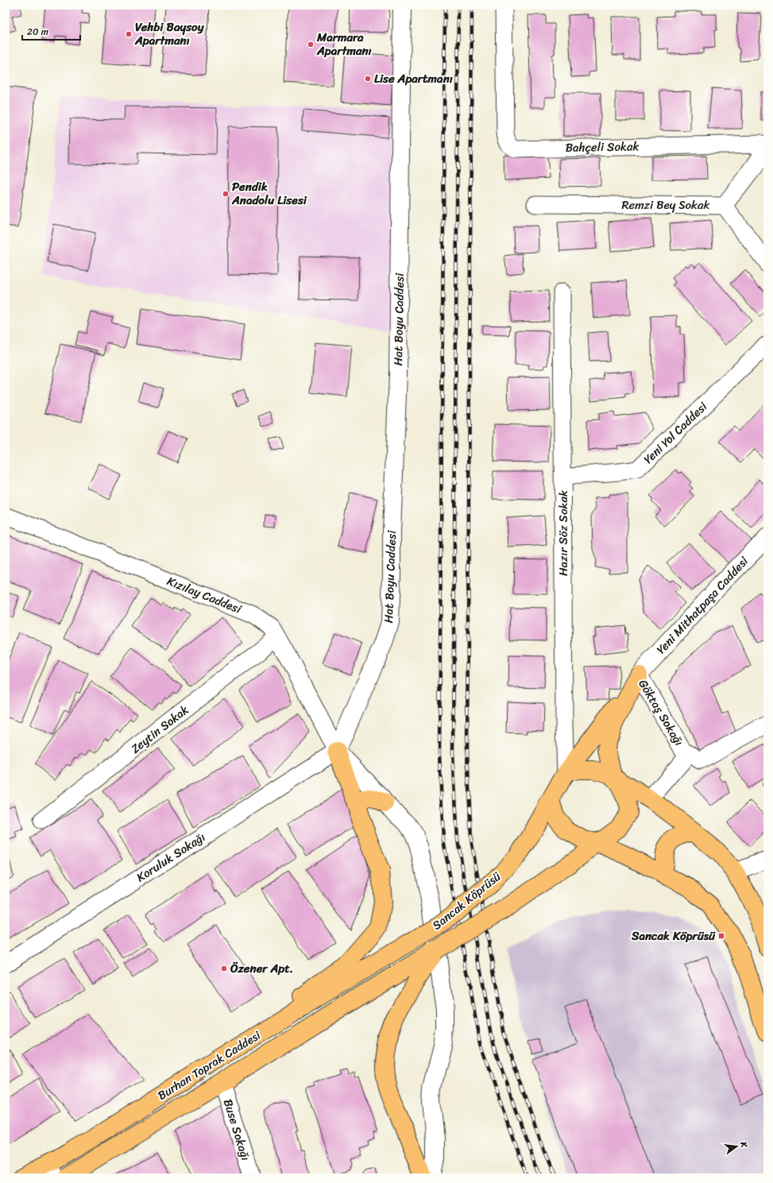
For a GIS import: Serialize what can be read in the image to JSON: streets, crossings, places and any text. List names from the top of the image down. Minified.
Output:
{"streets":{"main road":["Sancak Köprüsü","Burhan Toprak Caddesi"],"street":["Bahçeli Sokak","Remzi Bey Sokak","Hat Boyu Caddesi","Yeni Yol Caddesi","Hazır Söz Sokak","Kızılay Caddesi","Yeni Mithatpaşa Caddesi","Göktaş Sokağı","Zeytin Sokak","Koruluk Sokağı","Buse Sokağı"]},"crossings":[["Bahçeli Sokak","Remzi Bey Sokak"],["Hat Boyu Caddesi","Kızılay Caddesi"],["Hat Boyu Caddesi","Koruluk Sokağı"],["Yeni Yol Caddesi","Hazır Söz Sokak"],["Hazır Söz Sokak","Sancak Köprüsü"],["Kızılay Caddesi","Zeytin Sokak"],["Kızılay Caddesi","Koruluk Sokağı"],["Yeni Mithatpaşa Caddesi","Göktaş Sokağı"],["Yeni Mithatpaşa Caddesi","Sancak Köprüsü"],["Göktaş Sokağı","Sancak Köprüsü"],["Sancak Köprüsü","Burhan Toprak Caddesi"],["Burhan Toprak Caddesi","Buse Sokağı"]],"places":{"other":["Vehbi Baysoy Apartmanı","Marmara Apartmanı","Lise Apartmanı","Pendik Anadolu Lisesi","Özener Apt."],"transit":["Sancak Köprüsü"]},"scale_bar":"20 m","north":"right"}
